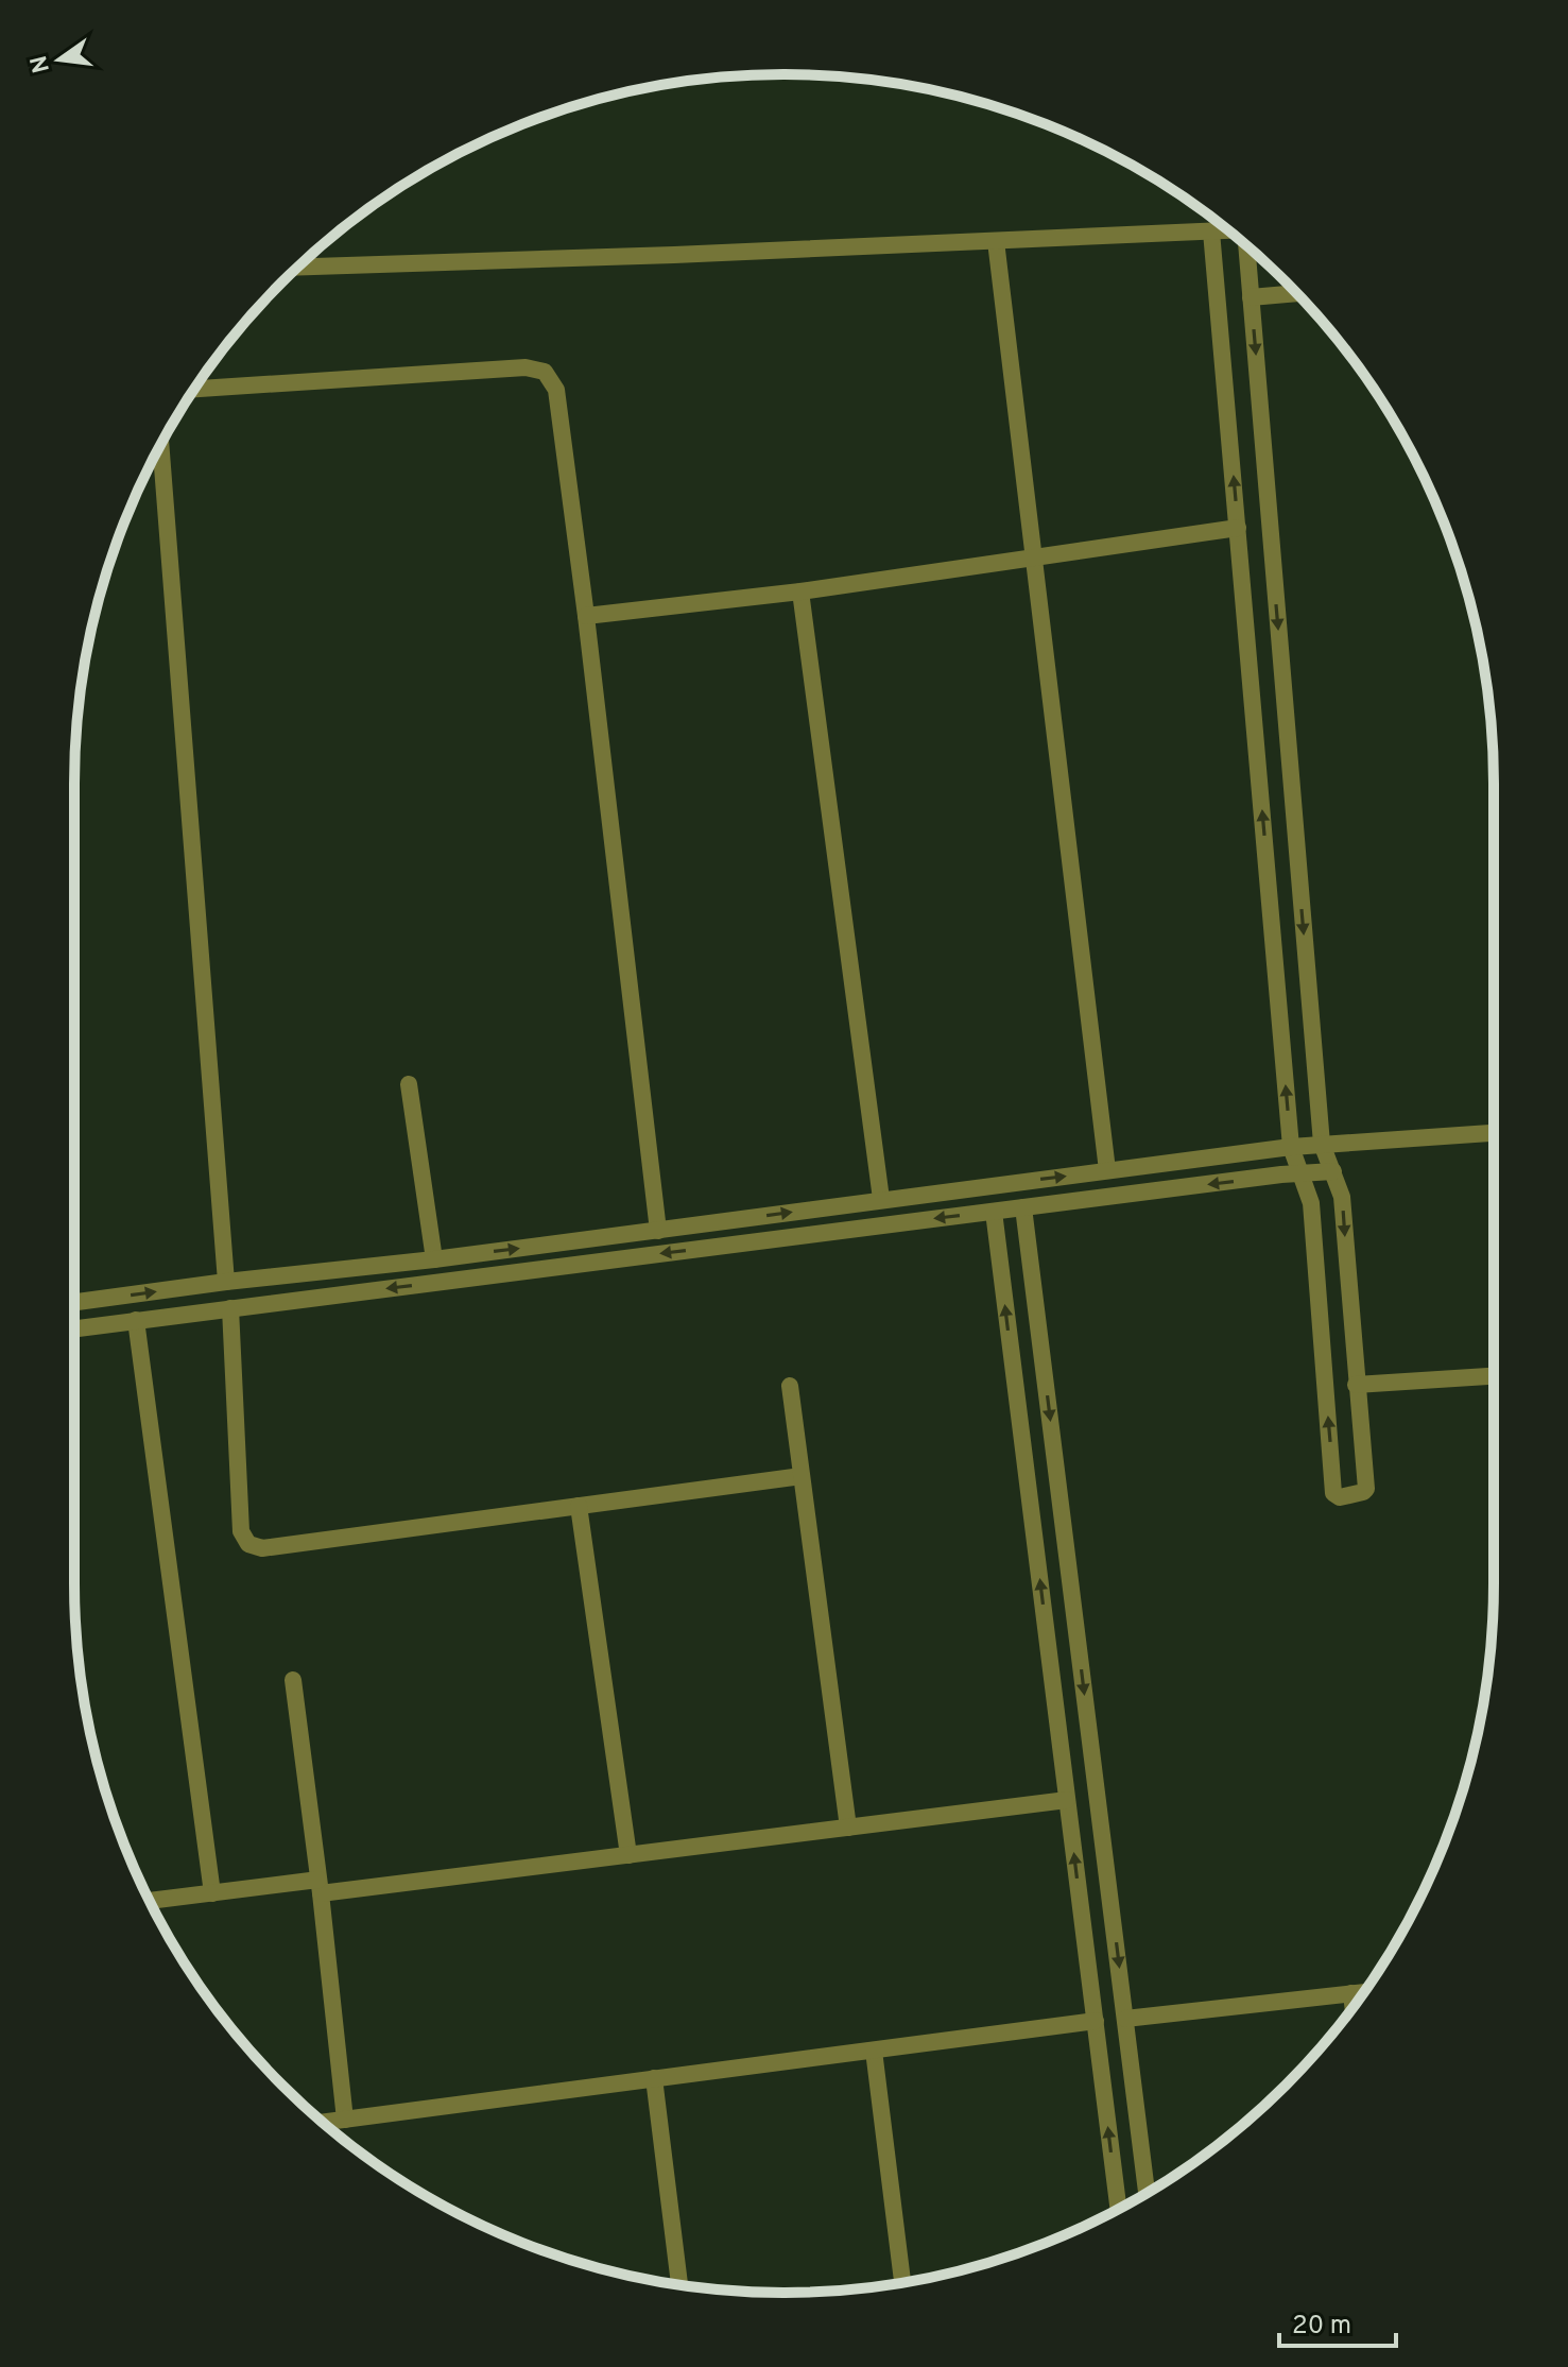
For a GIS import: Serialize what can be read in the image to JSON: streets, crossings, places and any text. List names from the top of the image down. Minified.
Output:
{"scale_bar":"20 m","north":"left"}
